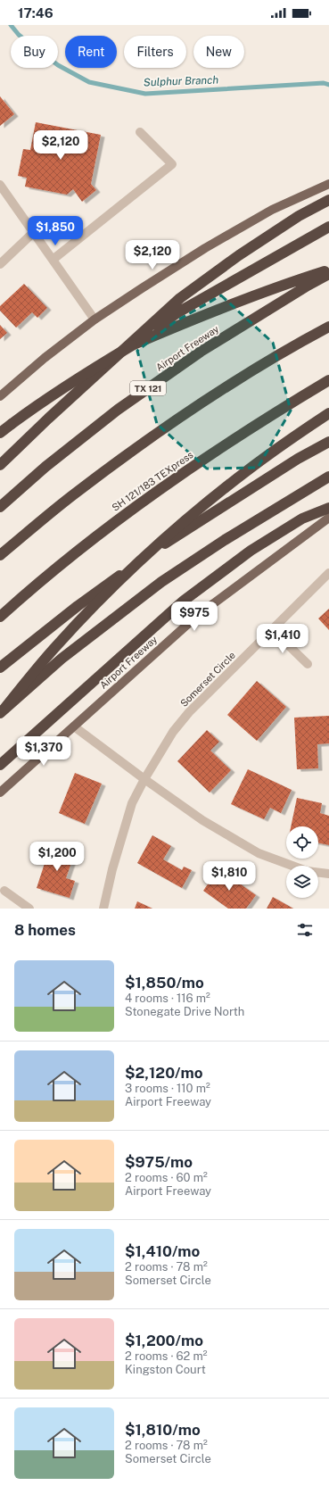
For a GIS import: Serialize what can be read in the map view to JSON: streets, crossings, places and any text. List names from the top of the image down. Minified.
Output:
{"streets":{"highway":["Airport Freeway","TX 121","SH 121/183 TEXpress"],"street":["Somerset Circle"]},"water":["Sulphur Branch"],"page":{"status":"17:46","chip":["Buy","Rent","Filters","New"],"price":["$2,120","$1,850","$2,120","$975","$1,410","$1,370","$1,200","$1,810"],"heading":"8 homes","list":[{"name":"$1,850/mo","note":"4 rooms · 116 m² · Stonegate Drive North"},{"name":"$2,120/mo","note":"3 rooms · 110 m² · Airport Freeway"},{"name":"$975/mo","note":"2 rooms · 60 m² · Airport Freeway"},{"name":"$1,410/mo","note":"2 rooms · 78 m² · Somerset Circle"},{"name":"$1,200/mo","note":"2 rooms · 62 m² · Kingston Court"},{"name":"$1,810/mo","note":"2 rooms · 78 m² · Somerset Circle"}]}}
